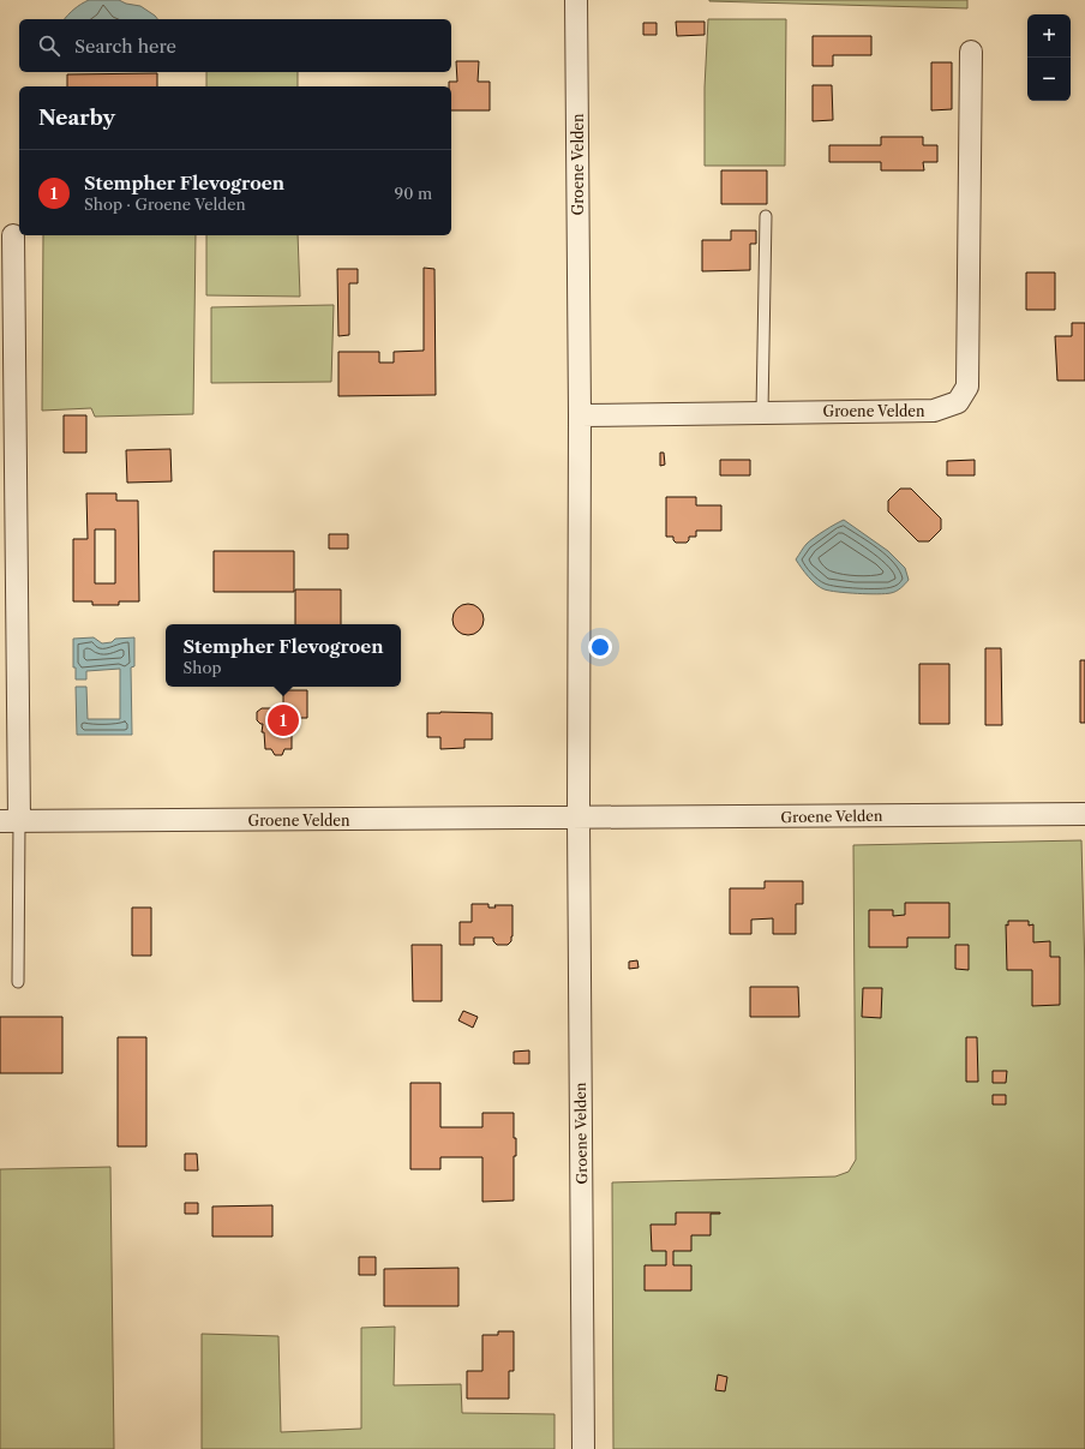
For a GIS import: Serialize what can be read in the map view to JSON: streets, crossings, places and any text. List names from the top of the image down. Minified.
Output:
{"streets":{"street":["Groene Velden"]},"page":{"map_buttons":["+","−"],"search":"Search here","heading":"Nearby","list":[{"mark":"1","name":"Stempher Flevogroen","note":"Shop · Groene Velden","value":"90 m"}],"popup":["Stempher Flevogroen","Shop"],"pins":"1"}}
